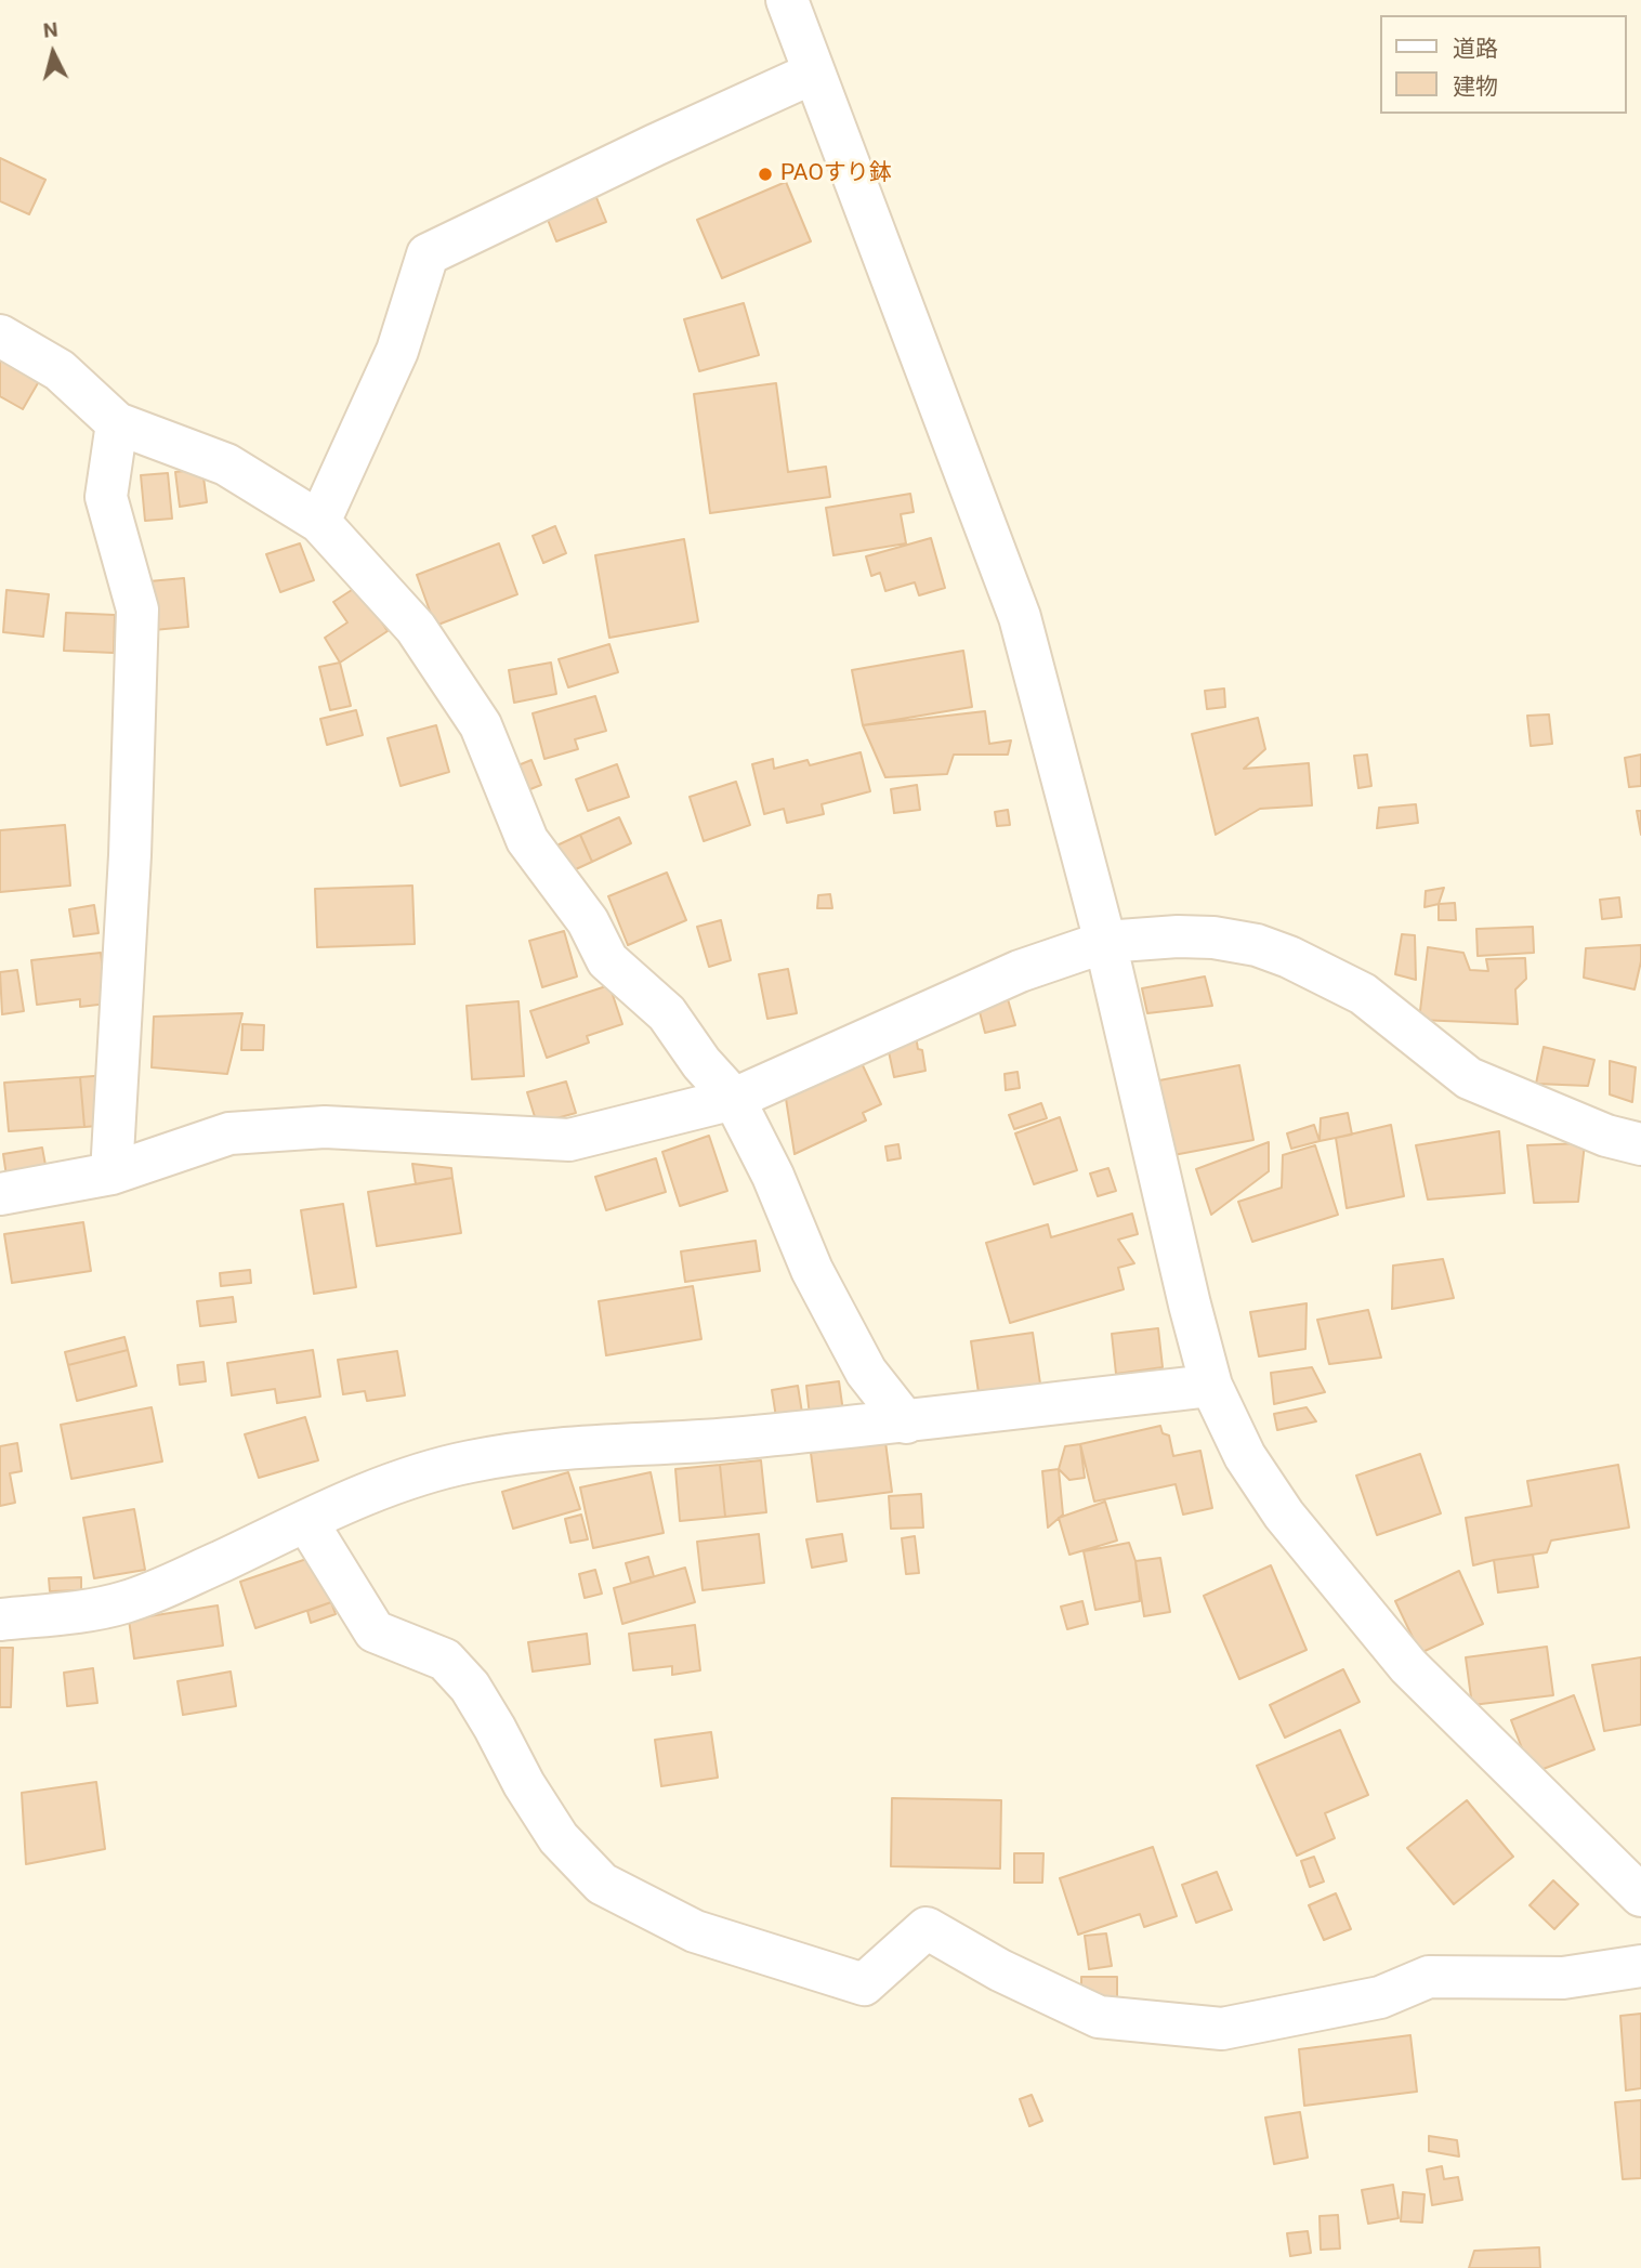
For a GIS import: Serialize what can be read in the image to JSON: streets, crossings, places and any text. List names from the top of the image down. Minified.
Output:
{"places":["PAOすり鉢"],"legend":["道路","建物"],"north":"top"}
